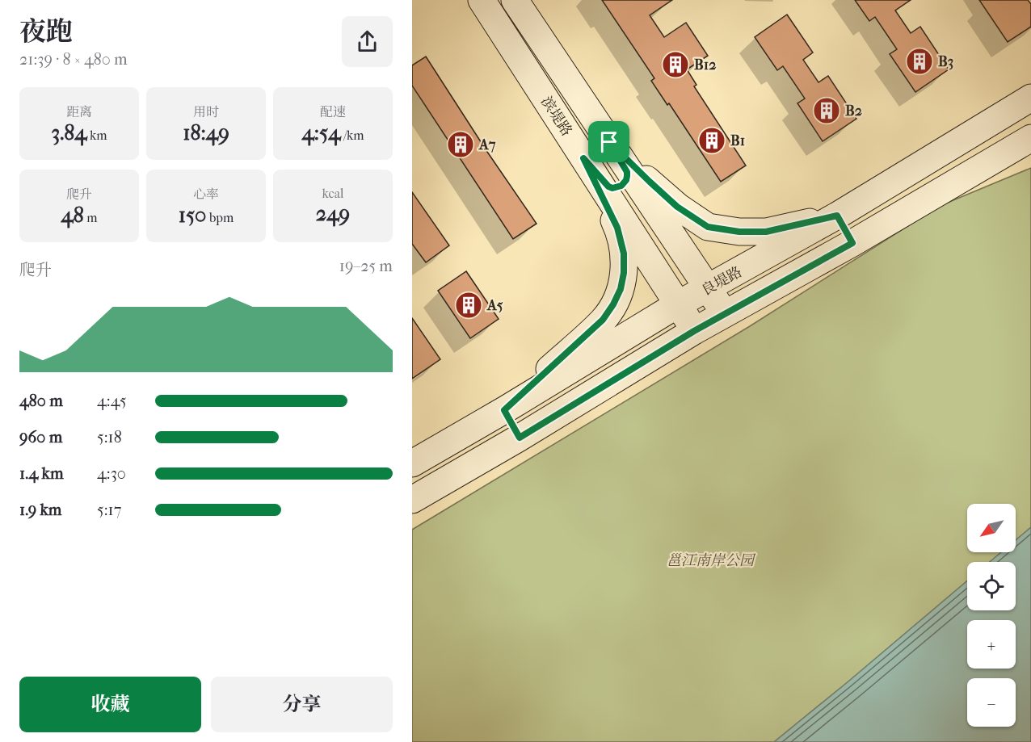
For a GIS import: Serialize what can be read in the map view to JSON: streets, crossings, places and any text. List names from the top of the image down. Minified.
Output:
{"streets":{"main road":["滨堤路","良堤路"]},"crossings":[["滨堤路","良堤路"]],"parks":["邕江南岸公园"],"places":{"building":["B3","B12","B2","B1","A7","A5"]},"north":"bottom left","page":{"heading":["夜跑","21:39 · 8 × 480 m"],"stats":[["距离","3.84 km"],["用时","18:49"],["配速","4:54 /km"],["爬升","48 m"],["心率","150 bpm"],["kcal","249"]],"chart":["爬升","19–25 m"],"list":[{"name":"480 m","note":"4:45"},{"name":"960 m","note":"5:18"},{"name":"1.4 km","note":"4:30"},{"name":"1.9 km","note":"5:17"}],"map_buttons":["+","−"],"buttons":["收藏","分享"]}}
